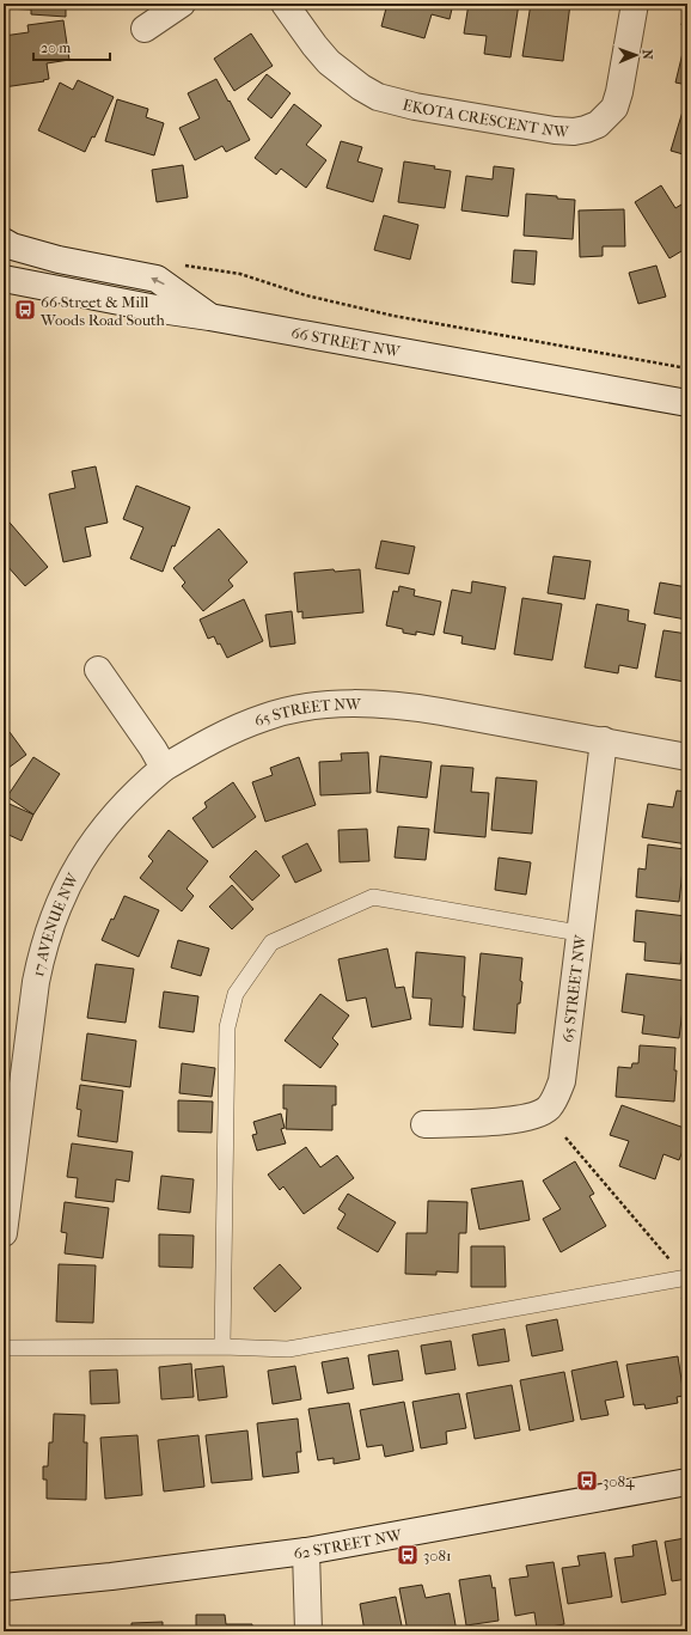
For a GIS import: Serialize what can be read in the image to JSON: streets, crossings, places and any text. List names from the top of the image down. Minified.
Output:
{"streets":{"street":["EKOTA CRESCENT NW","66 STREET NW","65 STREET NW","17 AVENUE NW","62 STREET NW"]},"crossings":[["65 STREET NW","17 AVENUE NW"]],"places":{"bus stop":["66 Street & Mill Woods Road South","3084","3081"]},"scale_bar":"20 m","north":"right"}
